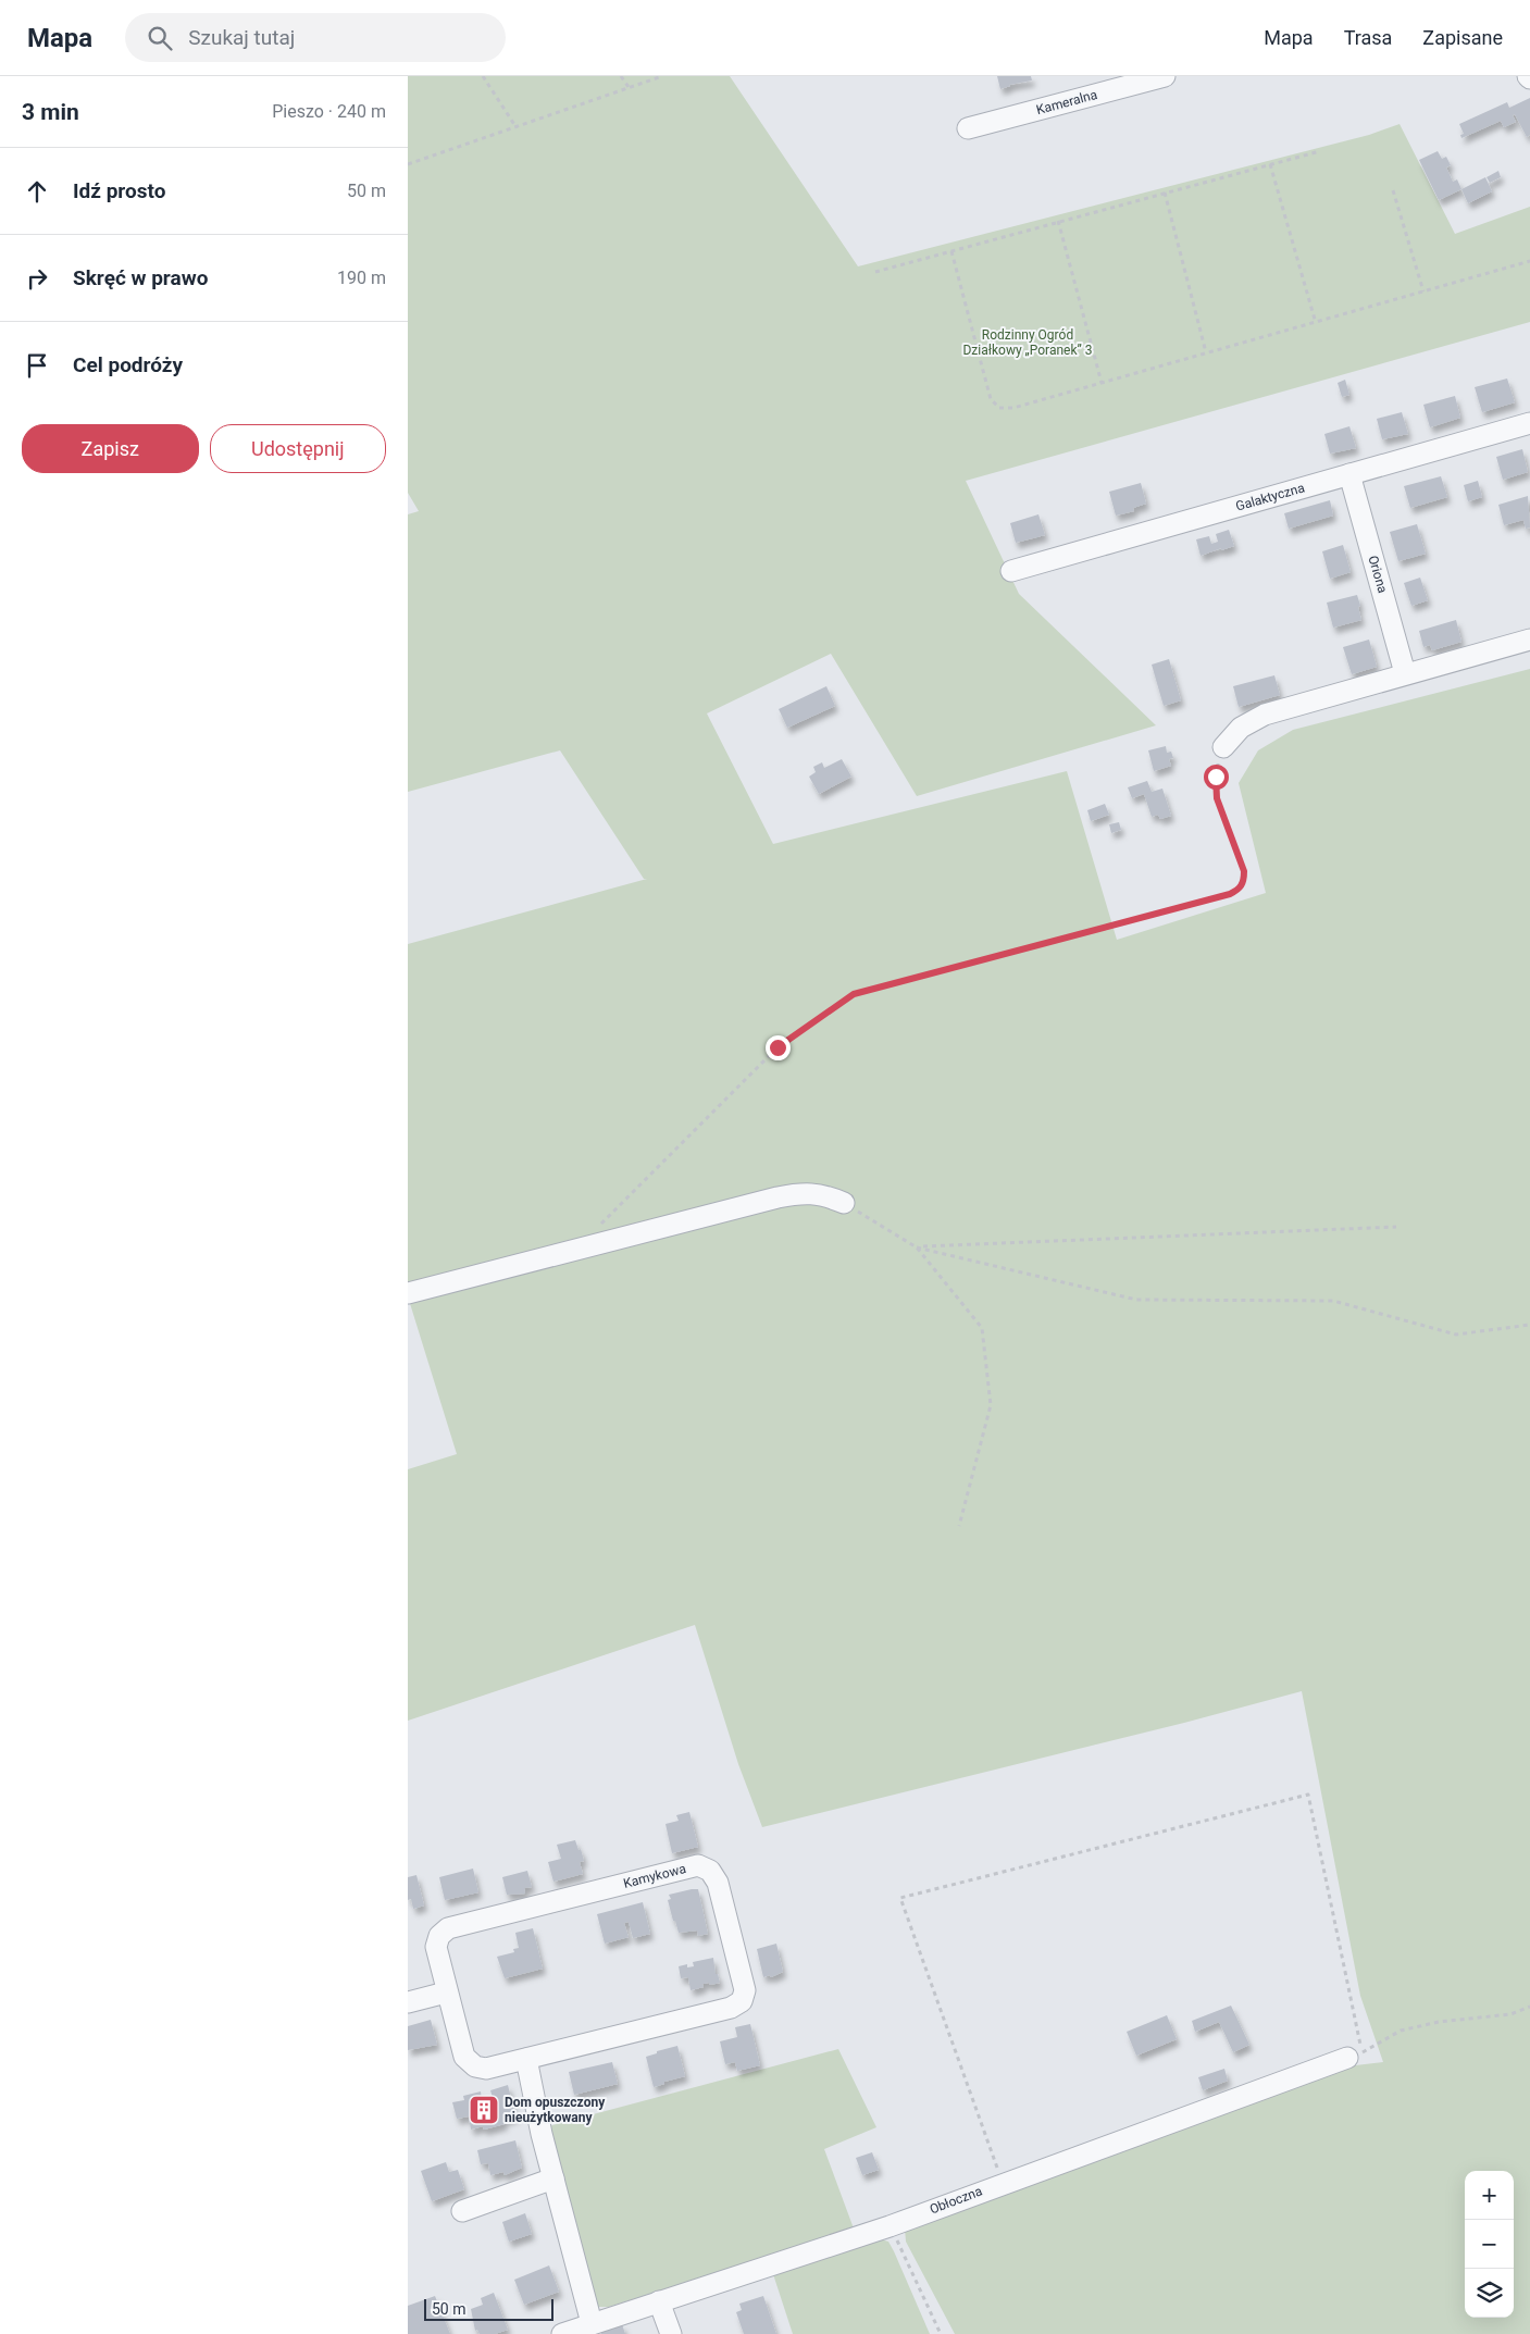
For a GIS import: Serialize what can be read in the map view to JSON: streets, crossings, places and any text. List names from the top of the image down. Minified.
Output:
{"streets":{"street":["Kameralna","Galaktyczna","Oriona","Kamykowa","Obłoczna"]},"crossings":[["Galaktyczna","Oriona"]],"parks":["Rodzinny Ogród Działkowy „Poranek” 3"],"places":{"building":["Dom opuszczony nieużytkowany"]},"scale_bar":"50 m","page":{"header":"Mapa","search":"Szukaj tutaj","nav":["Mapa","Trasa","Zapisane"],"heading":["3 min","Pieszo · 240 m"],"list":[["Idź prosto","50 m"],["Skręć w prawo","190 m"],"Cel podróży"],"buttons":["Zapisz","Udostępnij"],"map_buttons":["+","−"],"scale":"50 m"}}
